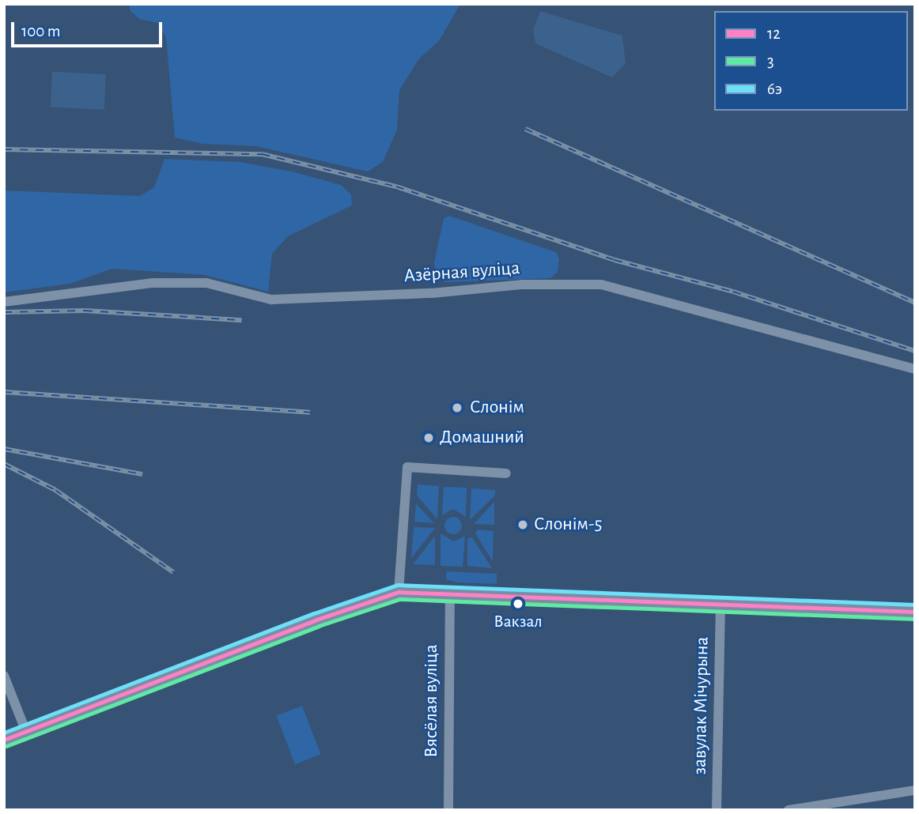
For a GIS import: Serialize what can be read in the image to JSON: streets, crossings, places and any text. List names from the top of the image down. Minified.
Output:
{"streets":{"street":["Азёрная вуліца","Вясёлая вуліца","завулак Мічурына"]},"places":["Слонім","Домашний","Слонім-5","Вакзал"],"lines":["transit line 6э","transit line 12","transit line 3"],"legend":["12","3","6э"],"scale_bar":"100 m"}
